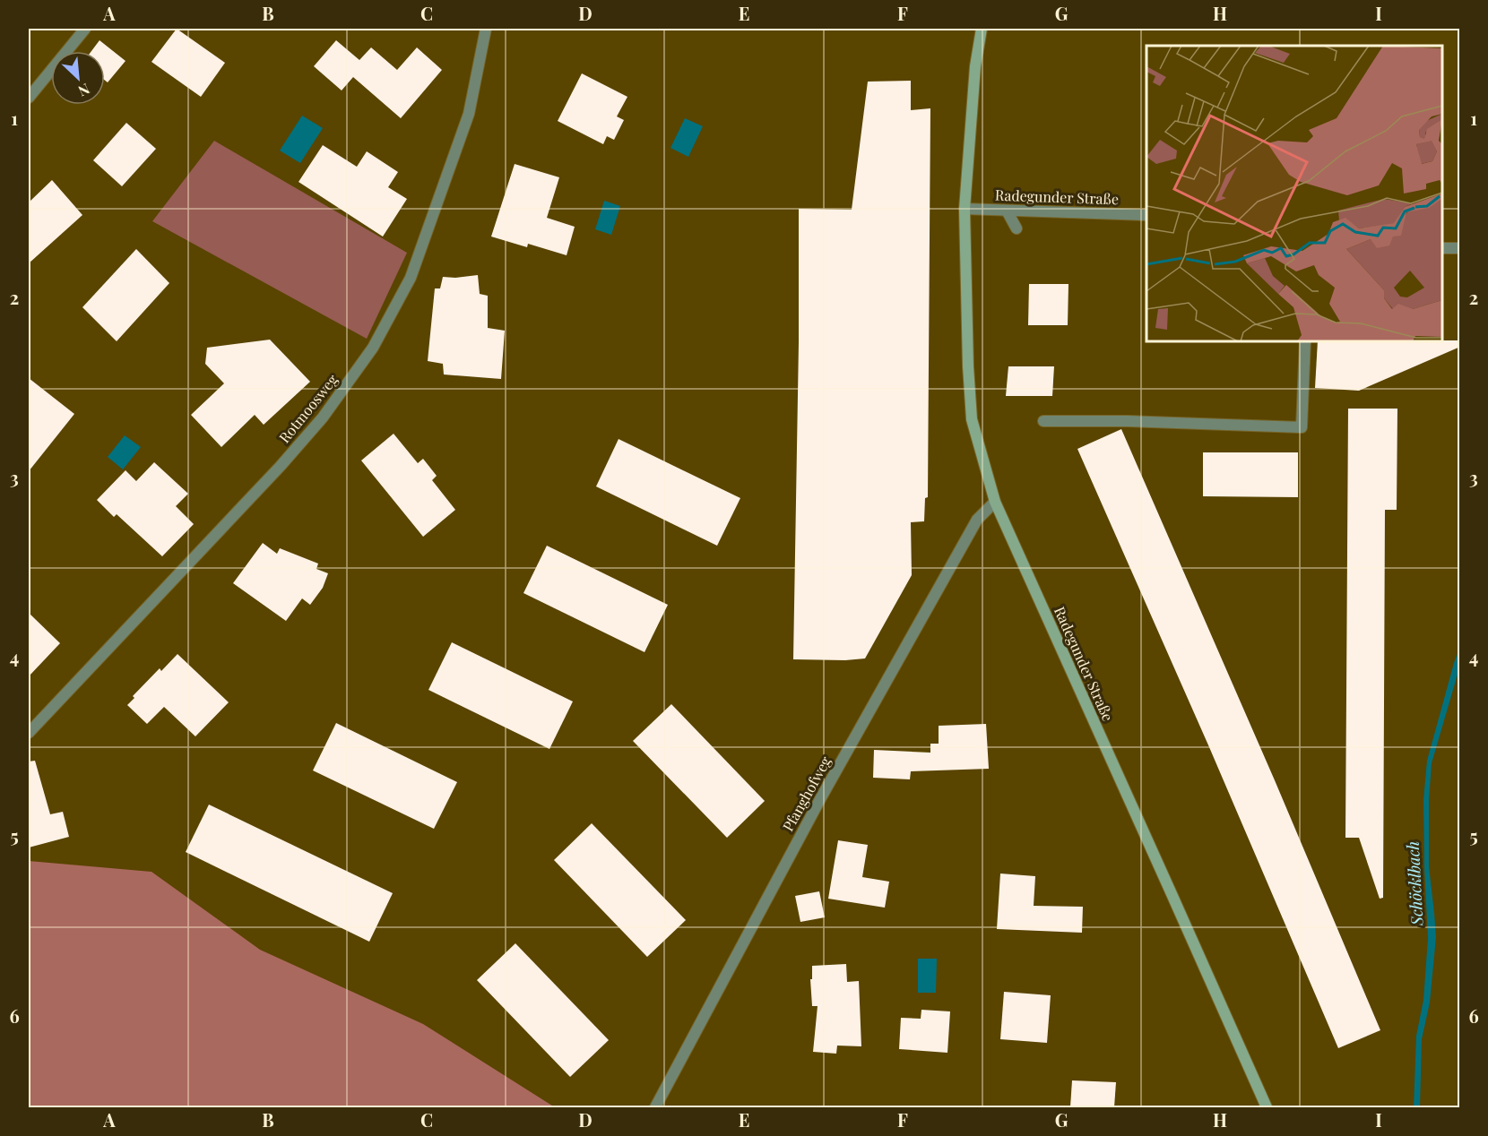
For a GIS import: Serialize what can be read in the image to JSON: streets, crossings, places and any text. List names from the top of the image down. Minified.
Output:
{"streets":{"main road":["Radegunder Straße"],"street":["Rotmoosweg","Pfanghofweg"]},"crossings":[["Radegunder Straße","Pfanghofweg"]],"water":["Schöcklbach"],"north":"bottom right","grid":{"columns":["A","B","C","D","E","F","G","H","I"],"rows":["1","2","3","4","5","6"]}}
